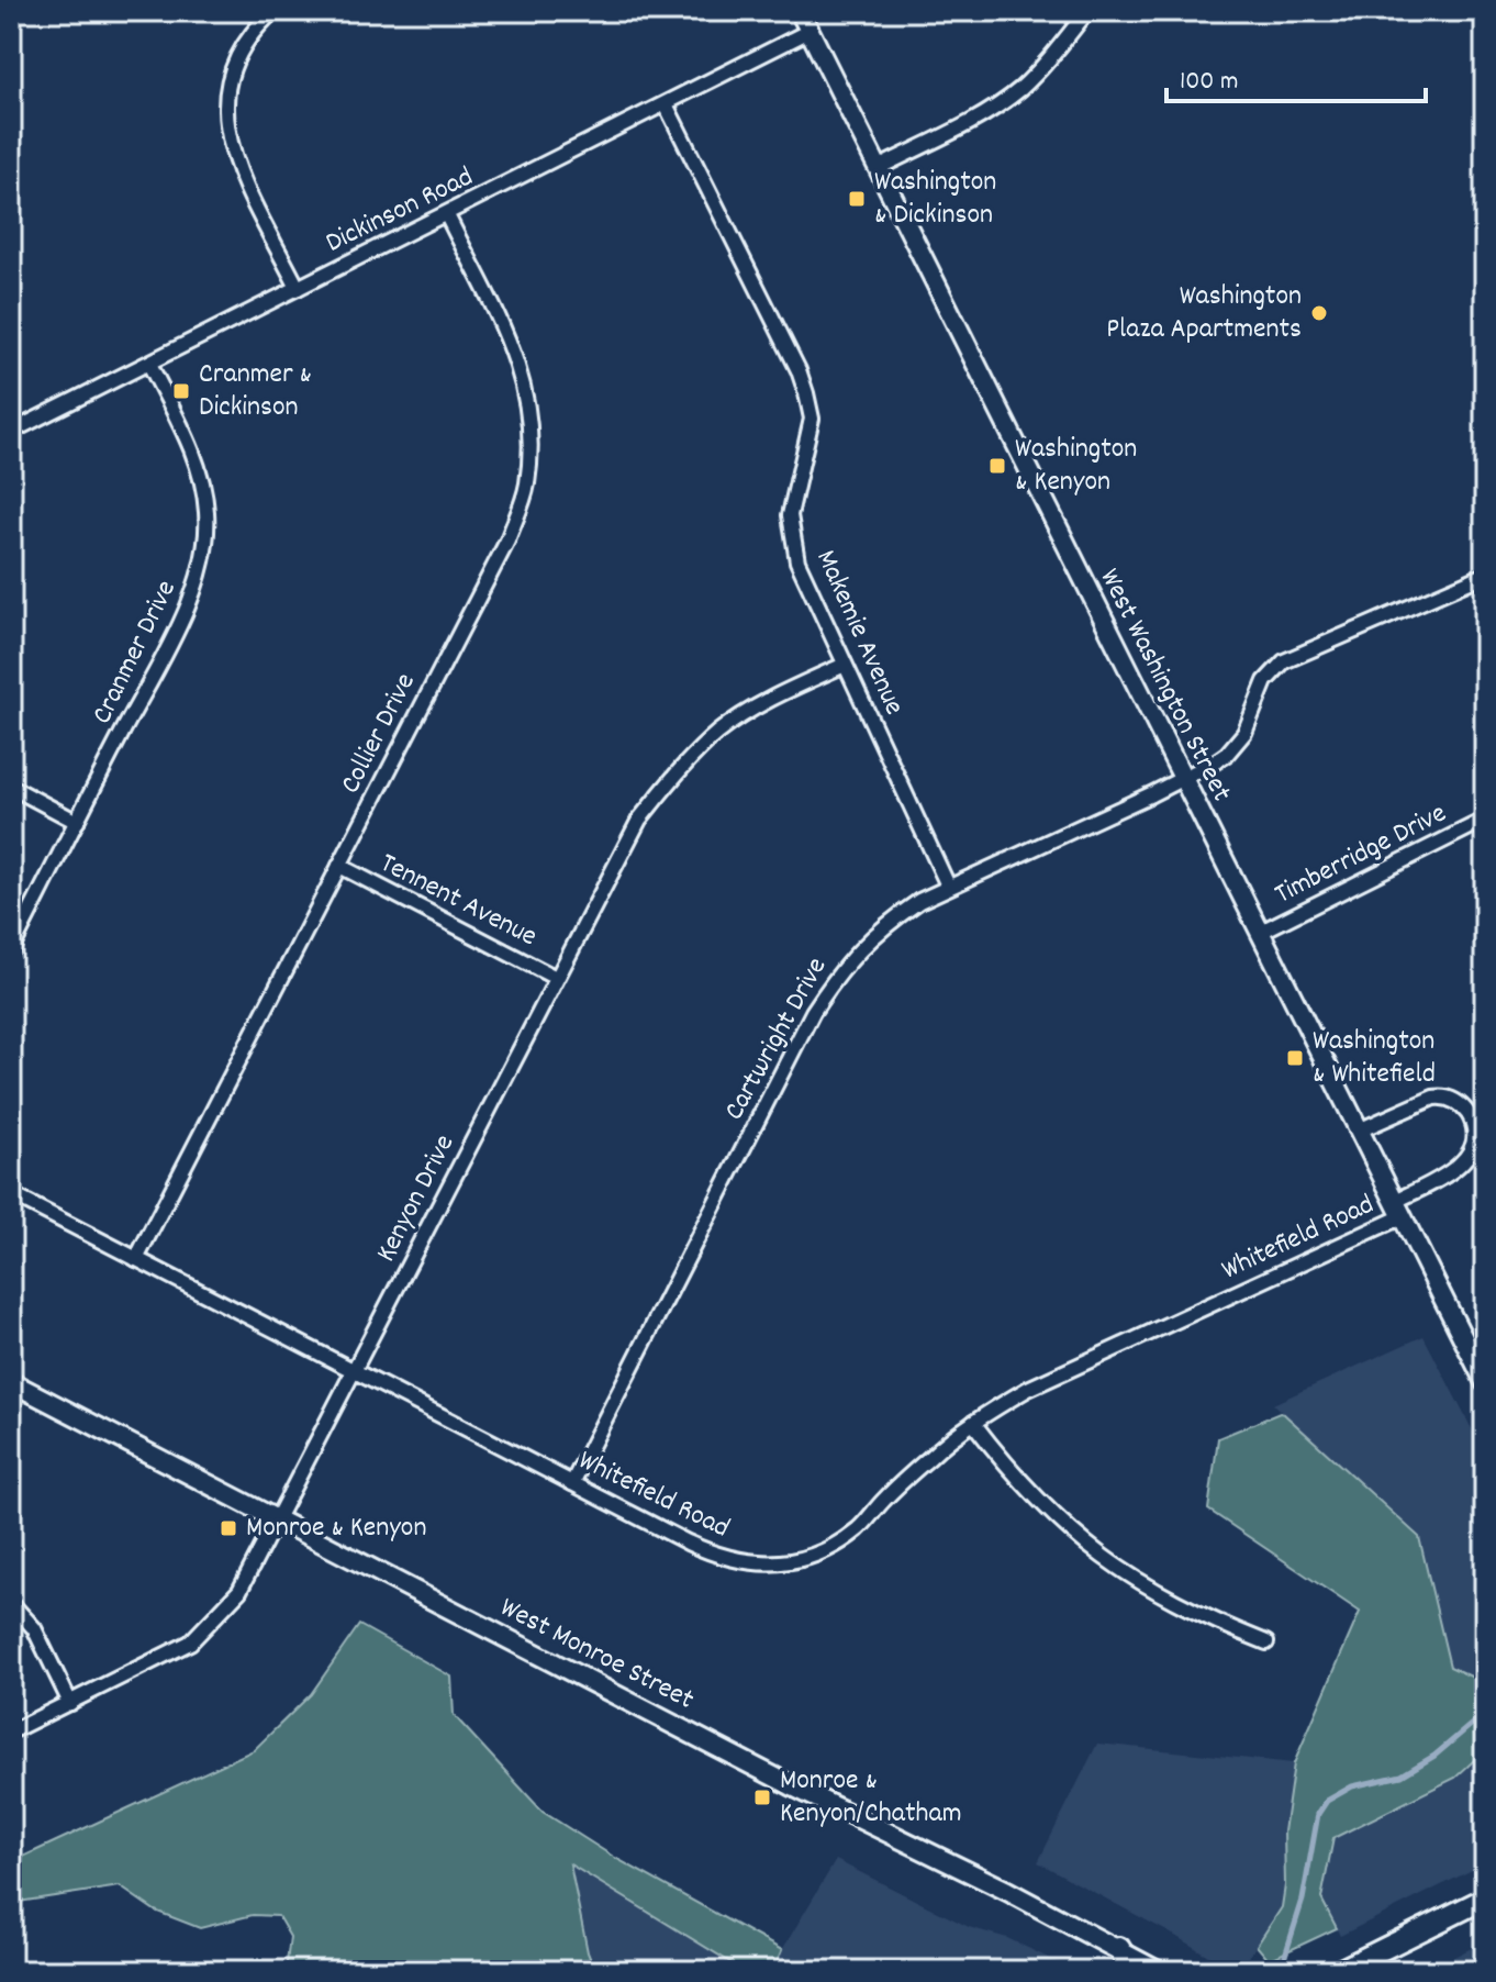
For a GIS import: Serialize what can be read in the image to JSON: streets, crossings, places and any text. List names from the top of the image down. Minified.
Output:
{"streets":{"street":["Dickinson Road","Makemie Avenue","Cranmer Drive","West Washington Street","Collier Drive","Timberridge Drive","Tennent Avenue","Cartwright Drive","Kenyon Drive","Whitefield Road","West Monroe Street"]},"crossings":[["Dickinson Road","Makemie Avenue"],["Dickinson Road","Cranmer Drive"],["Dickinson Road","West Washington Street"],["Dickinson Road","Collier Drive"],["Makemie Avenue","Cartwright Drive"],["Makemie Avenue","Kenyon Drive"],["West Washington Street","Timberridge Drive"],["West Washington Street","Cartwright Drive"],["West Washington Street","Whitefield Road"],["Collier Drive","Tennent Avenue"],["Collier Drive","Whitefield Road"],["Tennent Avenue","Kenyon Drive"],["Cartwright Drive","Whitefield Road"],["Kenyon Drive","Whitefield Road"],["Kenyon Drive","West Monroe Street"]],"places":{"transit":["Washington & Dickinson","Cranmer & Dickinson","Washington & Kenyon","Washington & Whitefield","Monroe & Kenyon","Monroe & Kenyon/Chatham"],"other":["Washington Plaza Apartments"]},"scale_bar":"100 m"}
